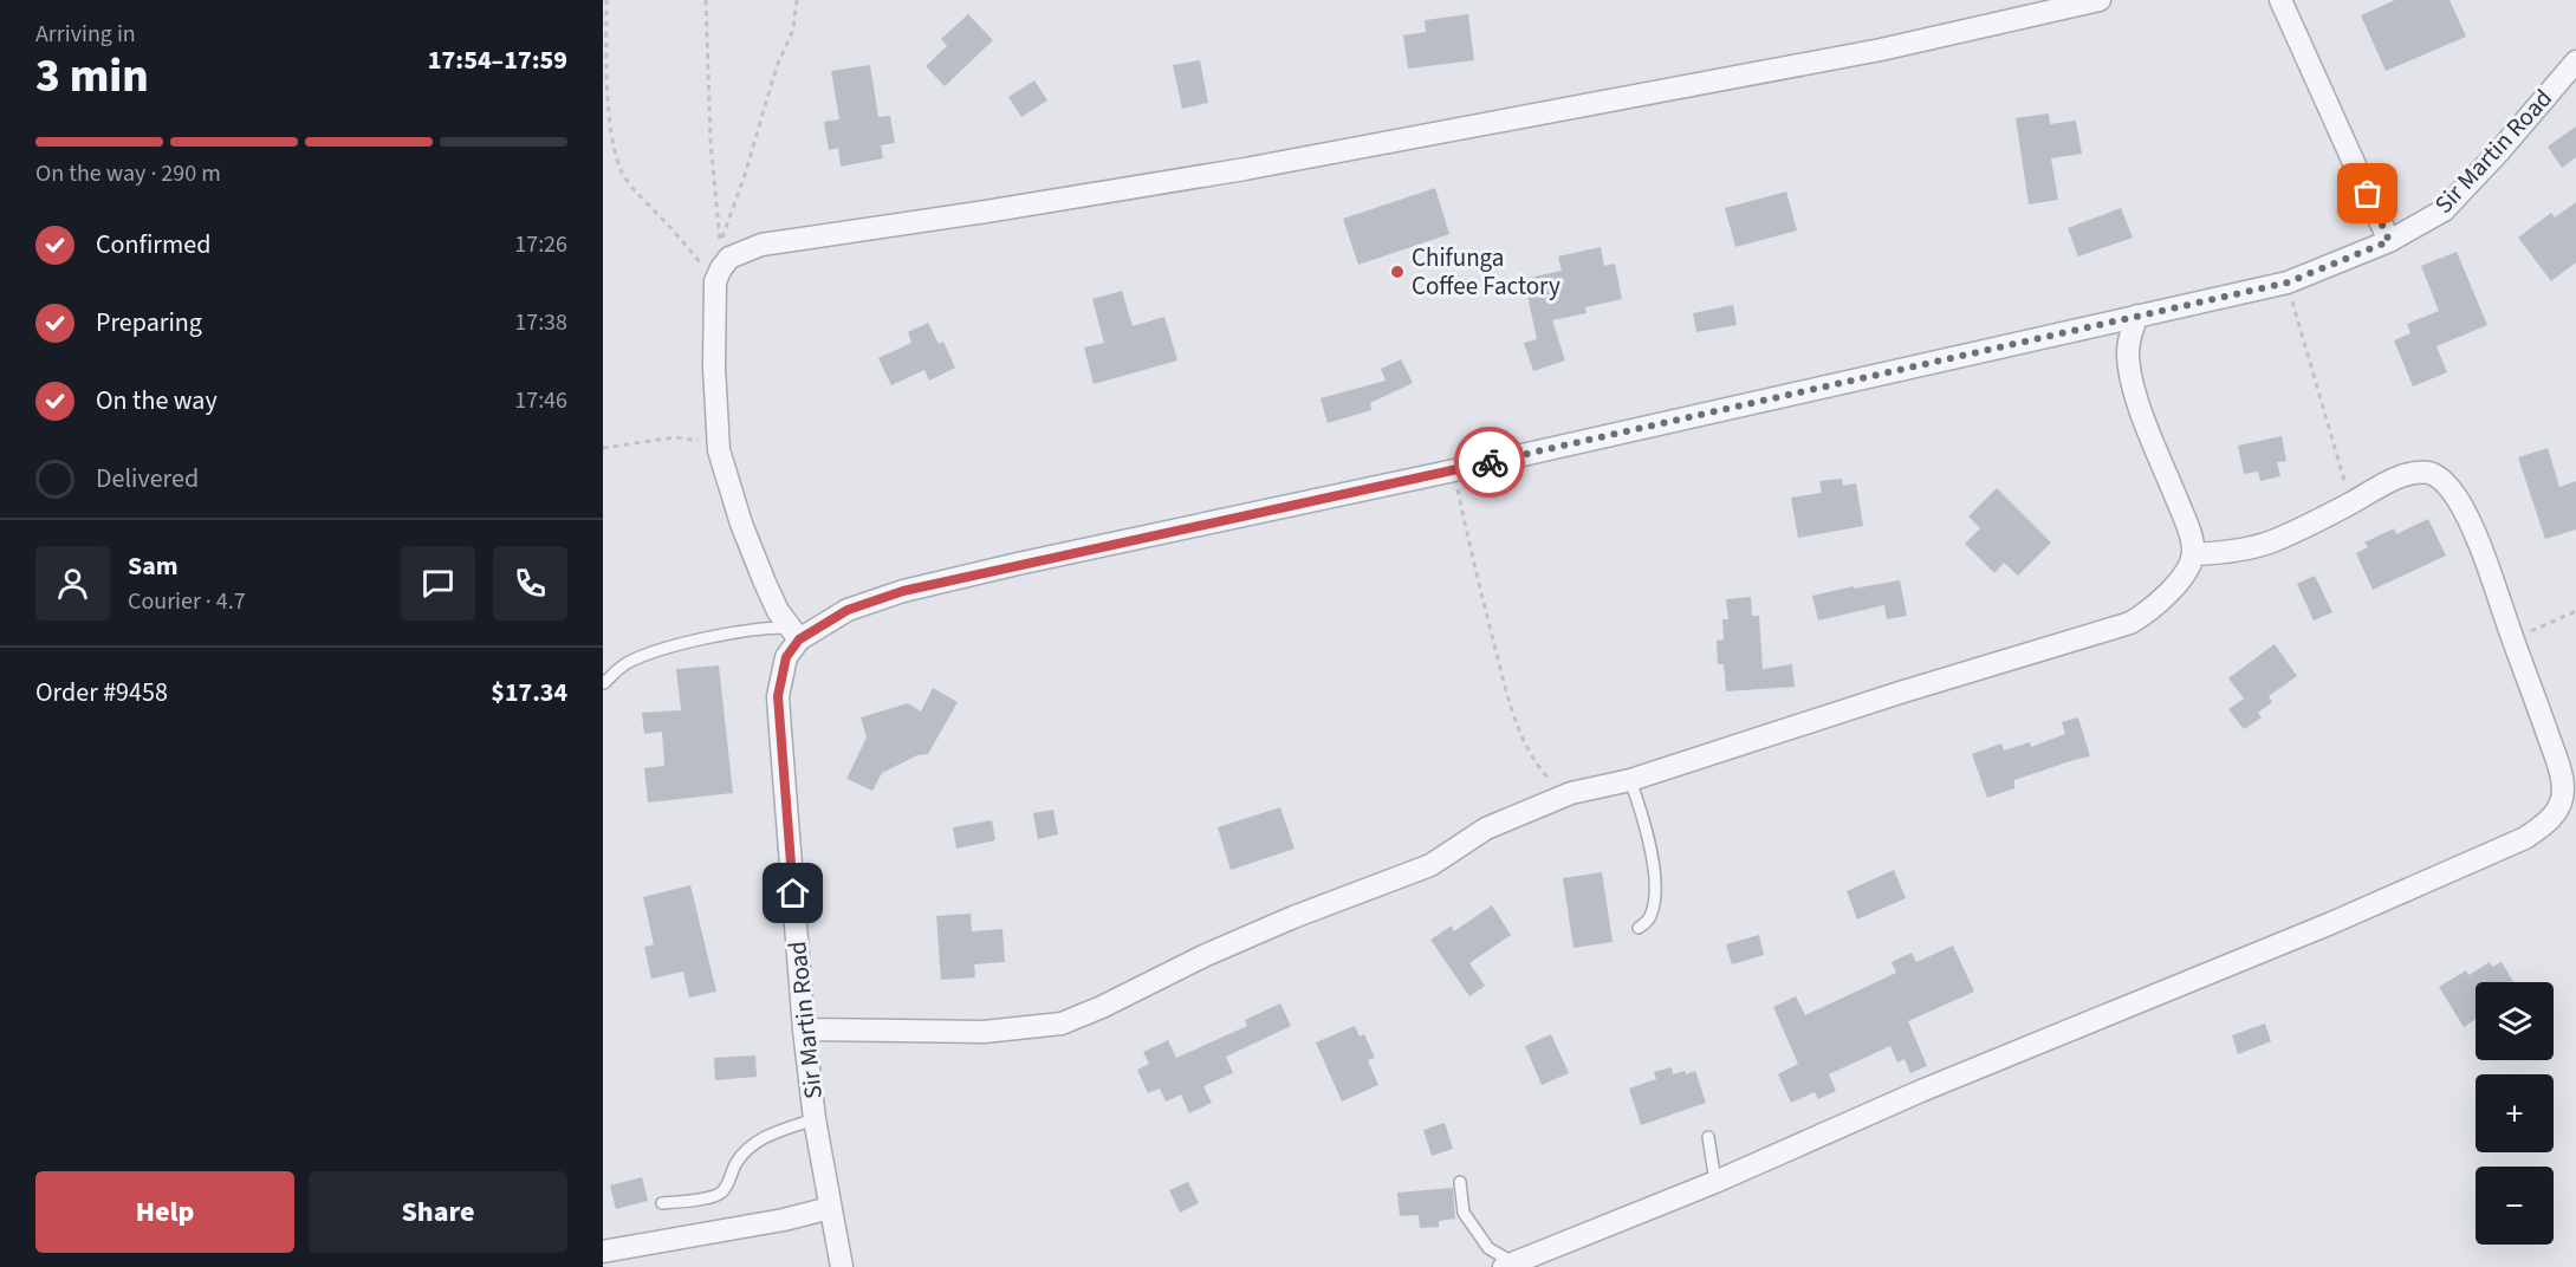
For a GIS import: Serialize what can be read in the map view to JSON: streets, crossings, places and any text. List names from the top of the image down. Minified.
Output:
{"streets":{"street":["Sir Martin Road"]},"places":["Chifunga Coffee Factory"],"page":{"heading":["3 min","Arriving in","17:54–17:59"],"panel":["Sam","Courier · 4.7","Order #9458","$17.34"],"bar":"On the way · 290 m","list":[["Confirmed","17:26"],["Preparing","17:38"],["On the way","17:46"],"Delivered"],"map_buttons":["+","−"],"buttons":["Help","Share"]}}
